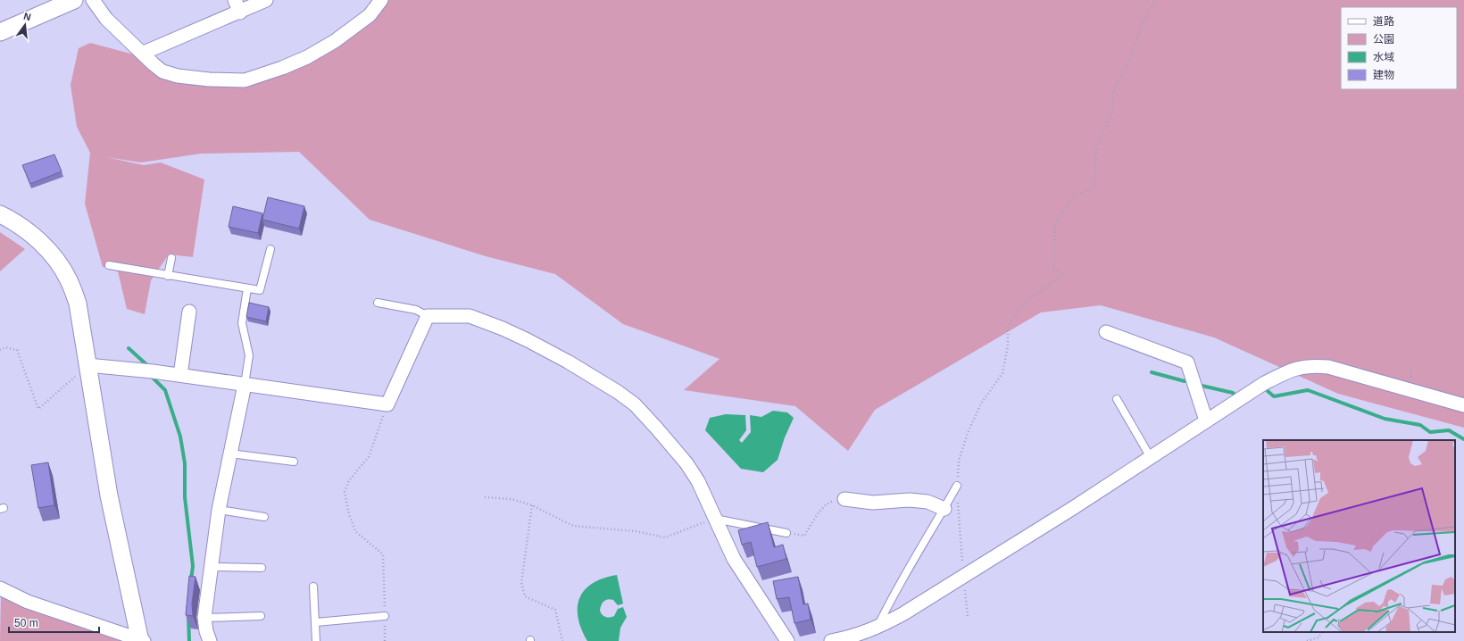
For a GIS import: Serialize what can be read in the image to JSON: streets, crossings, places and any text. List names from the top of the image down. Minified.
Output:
{"legend":["道路","公園","水域","建物"],"scale_bar":"50 m","north":"top"}
